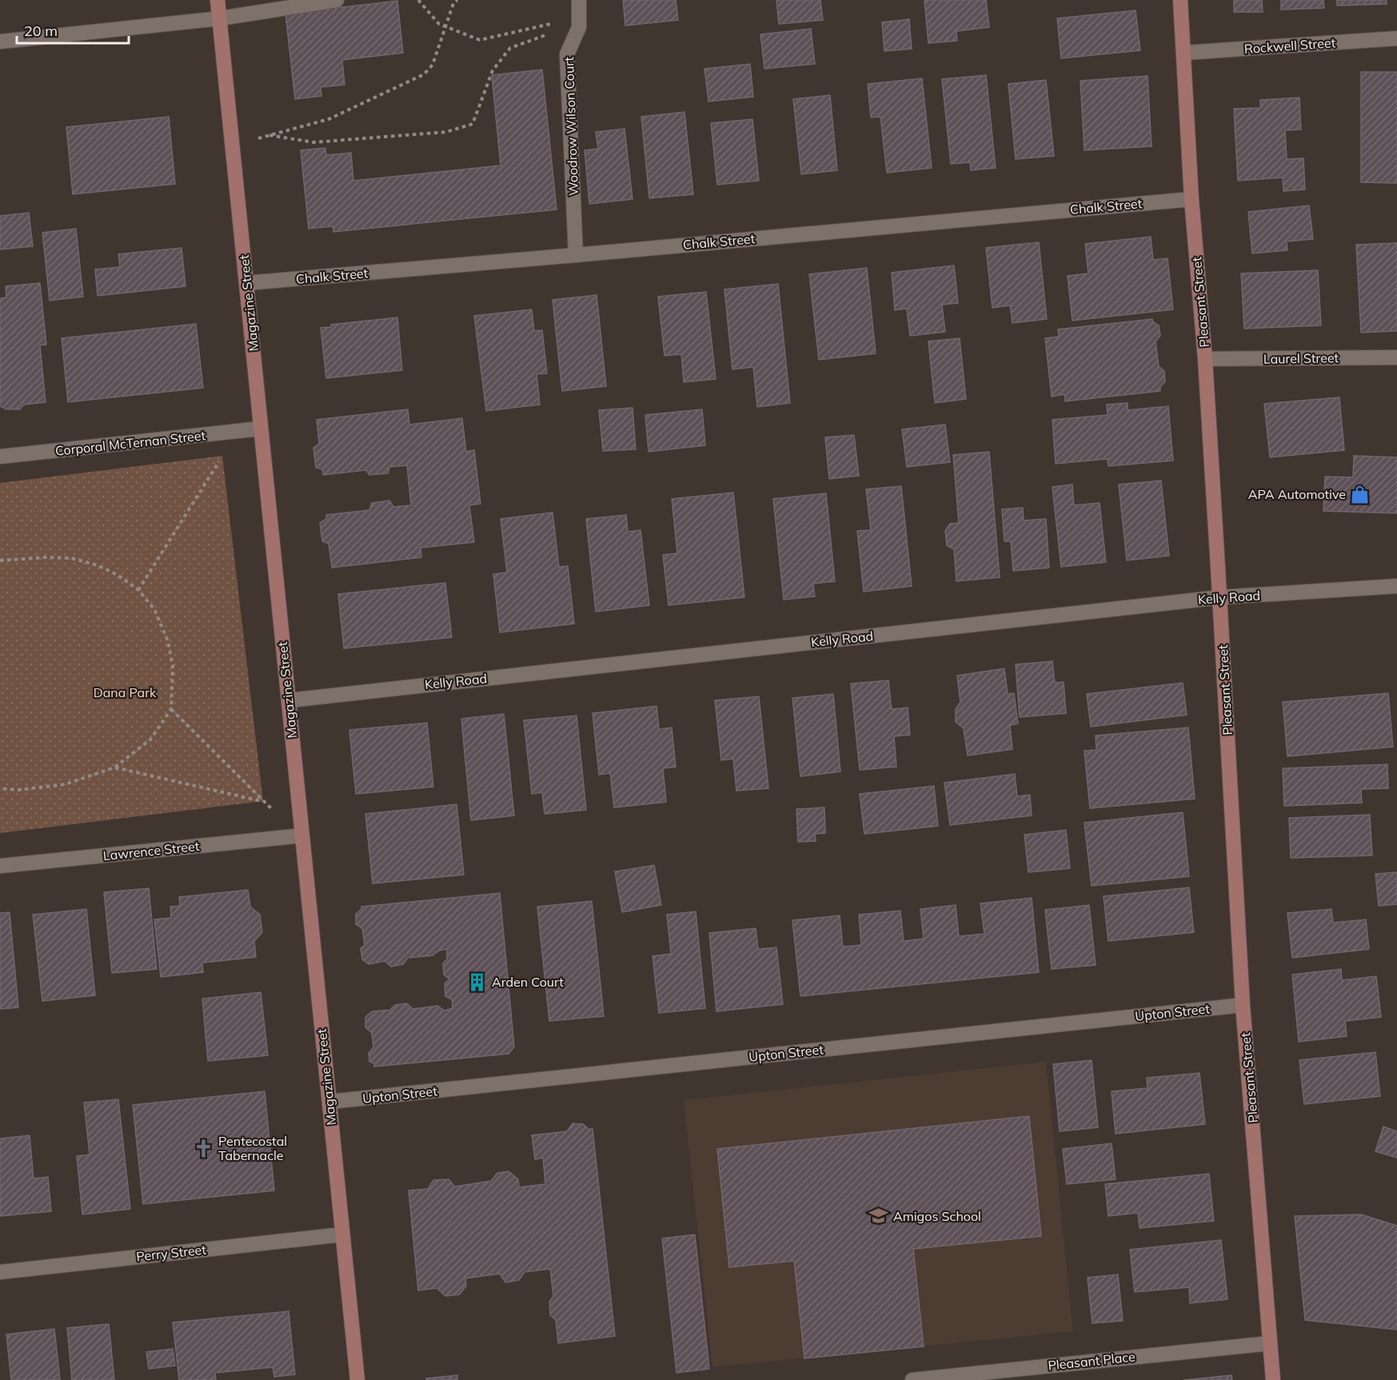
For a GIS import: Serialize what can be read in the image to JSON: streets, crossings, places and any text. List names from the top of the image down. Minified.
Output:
{"streets":{"street":["Rockwell Street","Woodrow Wilson Court","Chalk Street","Pleasant Street","Magazine Street","Laurel Street","Corporal McTernan Street","Kelly Road","Lawrence Street","Upton Street","Perry Street","Pleasant Place"]},"crossings":[["Rockwell Street","Pleasant Street"],["Woodrow Wilson Court","Chalk Street"],["Chalk Street","Pleasant Street"],["Chalk Street","Magazine Street"],["Pleasant Street","Laurel Street"],["Pleasant Street","Kelly Road"],["Pleasant Street","Upton Street"],["Pleasant Street","Pleasant Place"],["Magazine Street","Corporal McTernan Street"],["Magazine Street","Kelly Road"],["Magazine Street","Lawrence Street"],["Magazine Street","Upton Street"],["Magazine Street","Perry Street"]],"parks":["Dana Park"],"places":{"shop":["APA Automotive"],"building":["Arden Court"],"church":["Pentecostal Tabernacle"],"school or university":["Amigos School"]},"scale_bar":"20 m"}
